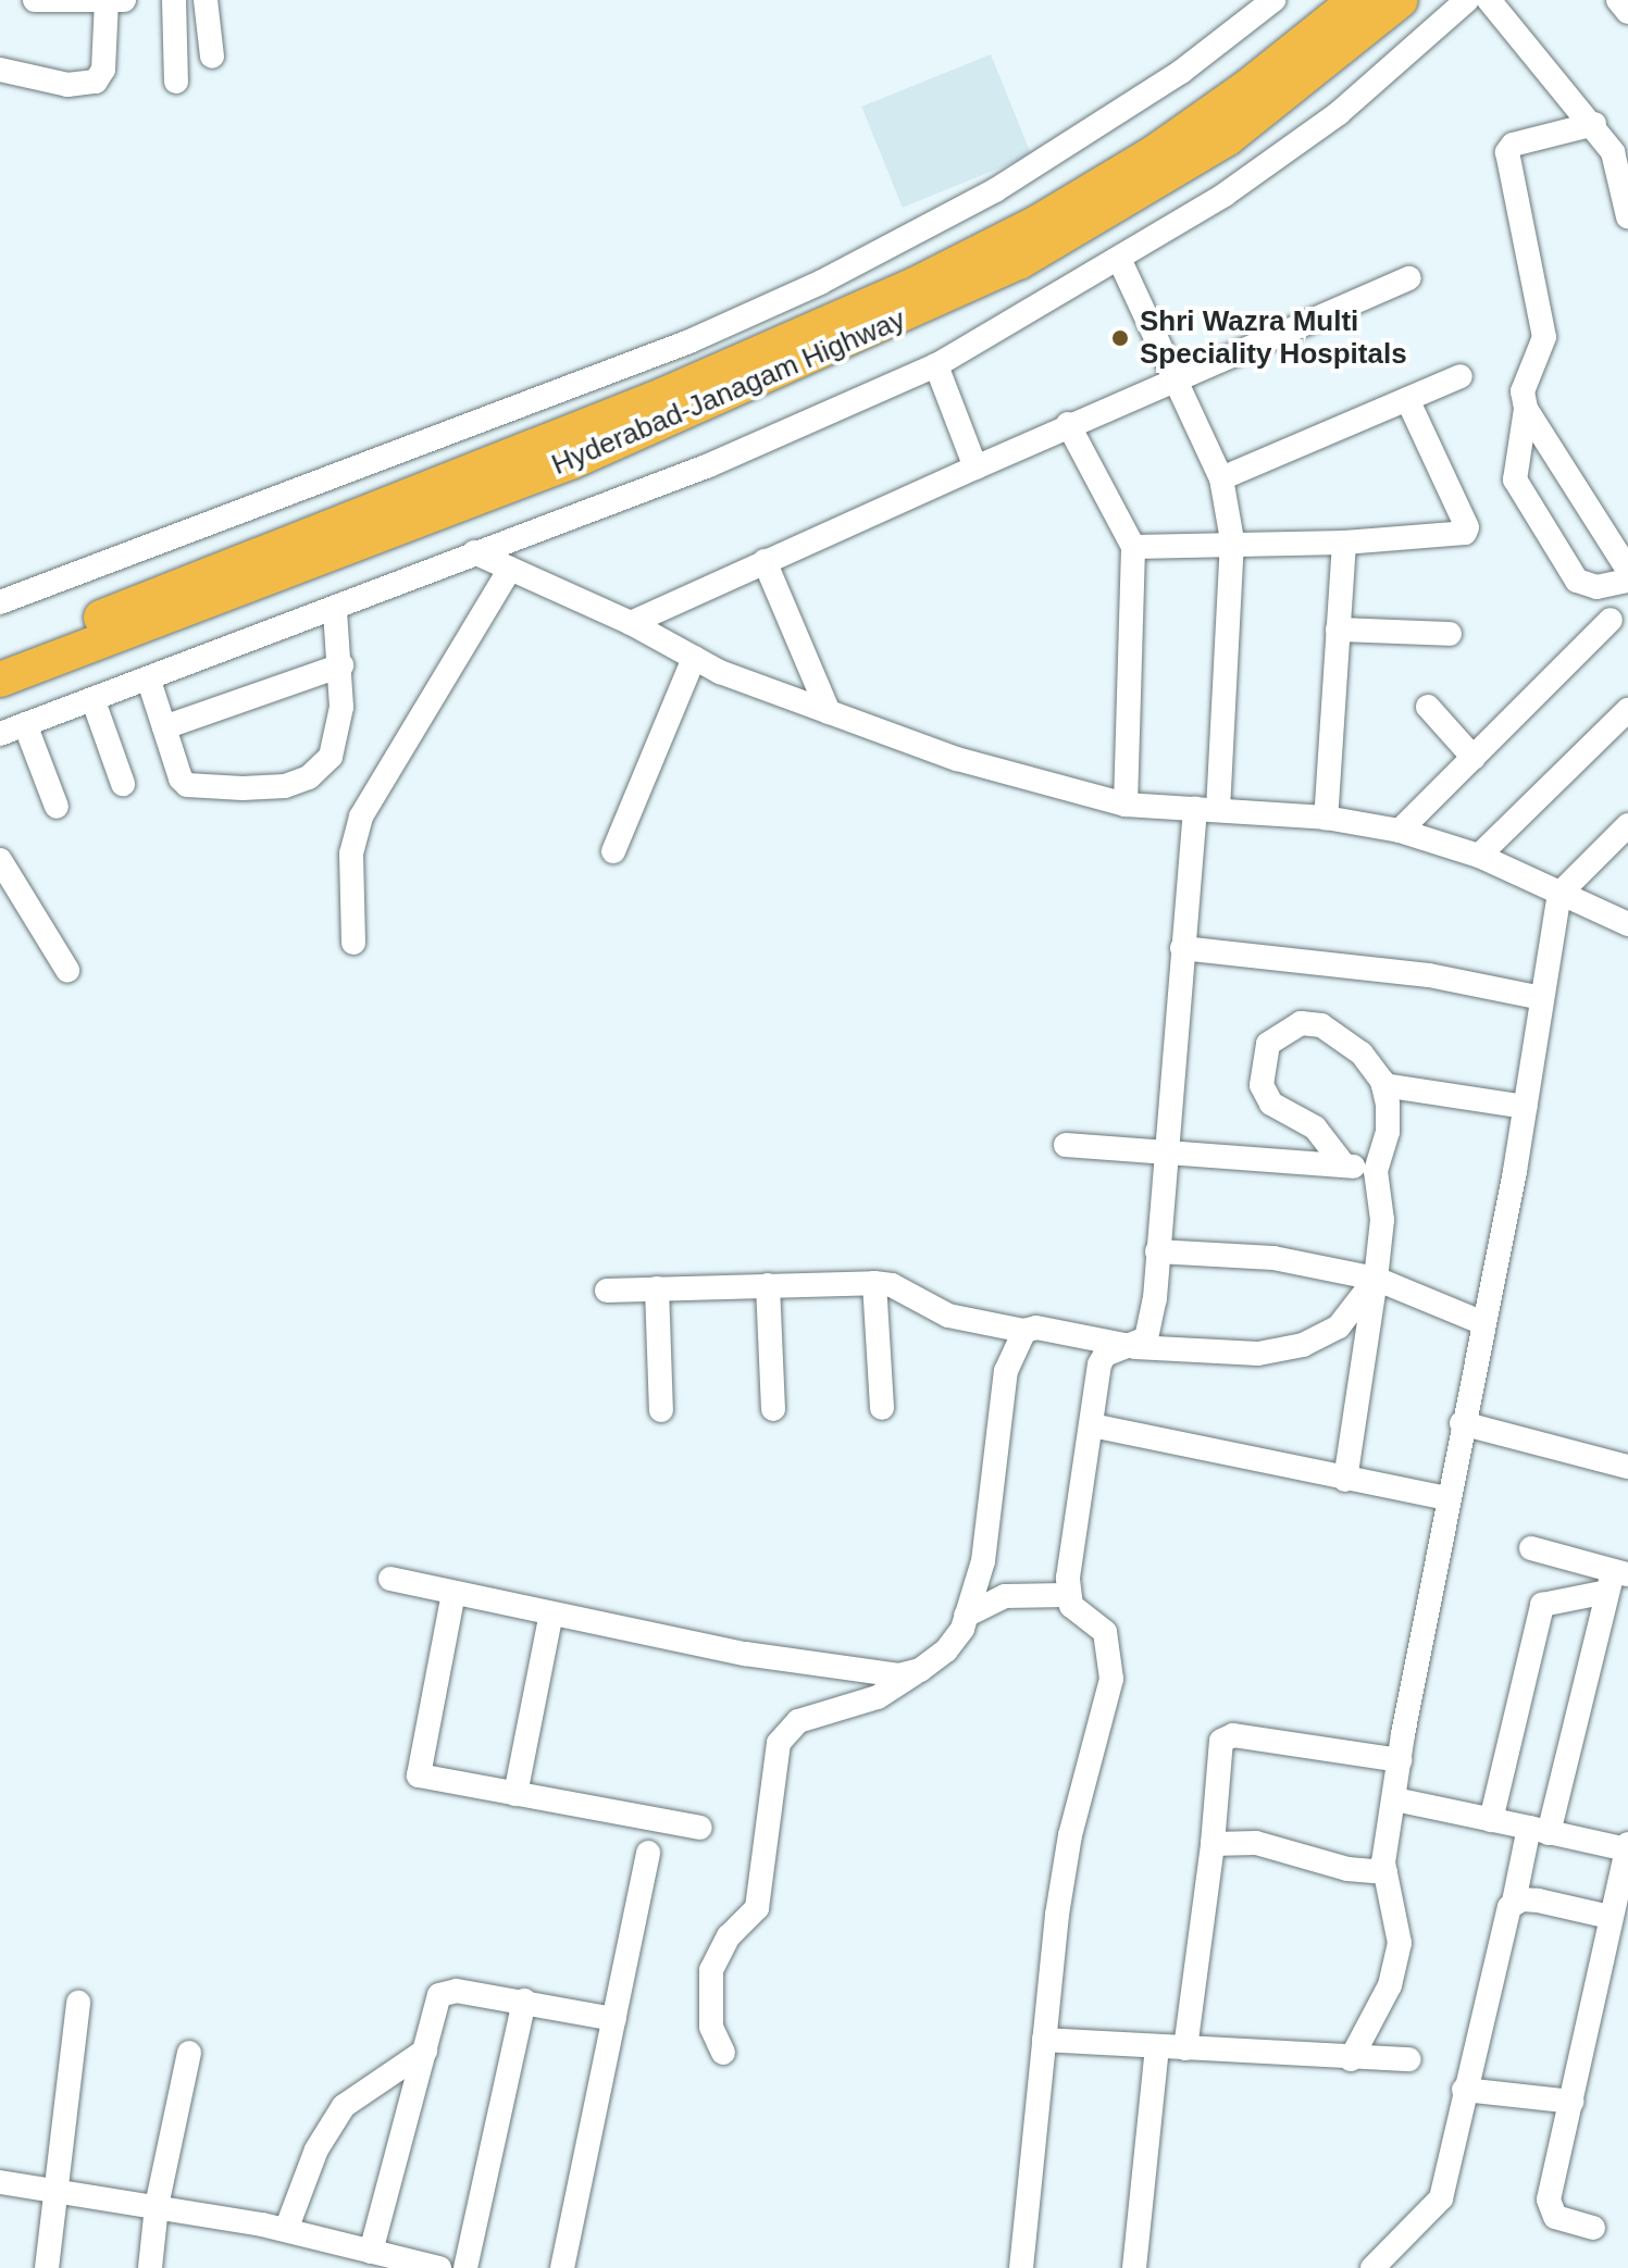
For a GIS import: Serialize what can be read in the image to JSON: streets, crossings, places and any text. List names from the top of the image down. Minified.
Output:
{"streets":{"highway":["Hyderabad-Janagam Highway"]},"places":["Shri Wazra Multi Speciality Hospitals"]}
